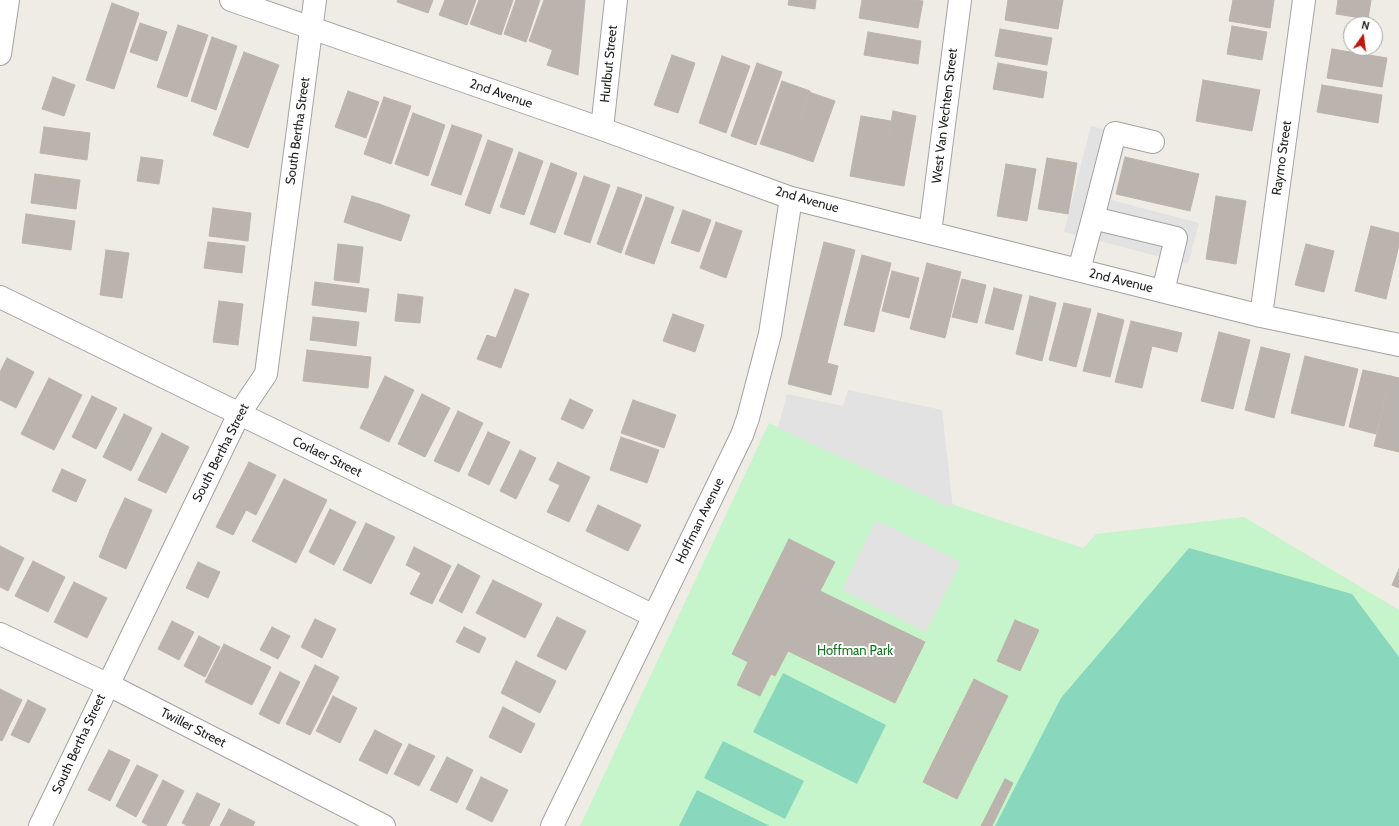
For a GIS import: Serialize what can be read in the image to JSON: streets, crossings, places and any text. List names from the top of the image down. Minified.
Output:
{"streets":{"street":["Hurlbut Street","2nd Avenue","West Van Vechten Street","South Bertha Street","Raymo Street","Corlaer Street","Hoffman Avenue","Twiller Street"]},"crossings":[["Hurlbut Street","2nd Avenue"],["2nd Avenue","West Van Vechten Street"],["2nd Avenue","South Bertha Street"],["2nd Avenue","Raymo Street"],["2nd Avenue","Hoffman Avenue"],["South Bertha Street","Corlaer Street"],["South Bertha Street","Twiller Street"],["Corlaer Street","Hoffman Avenue"]],"parks":["Hoffman Park"],"north":"top"}
